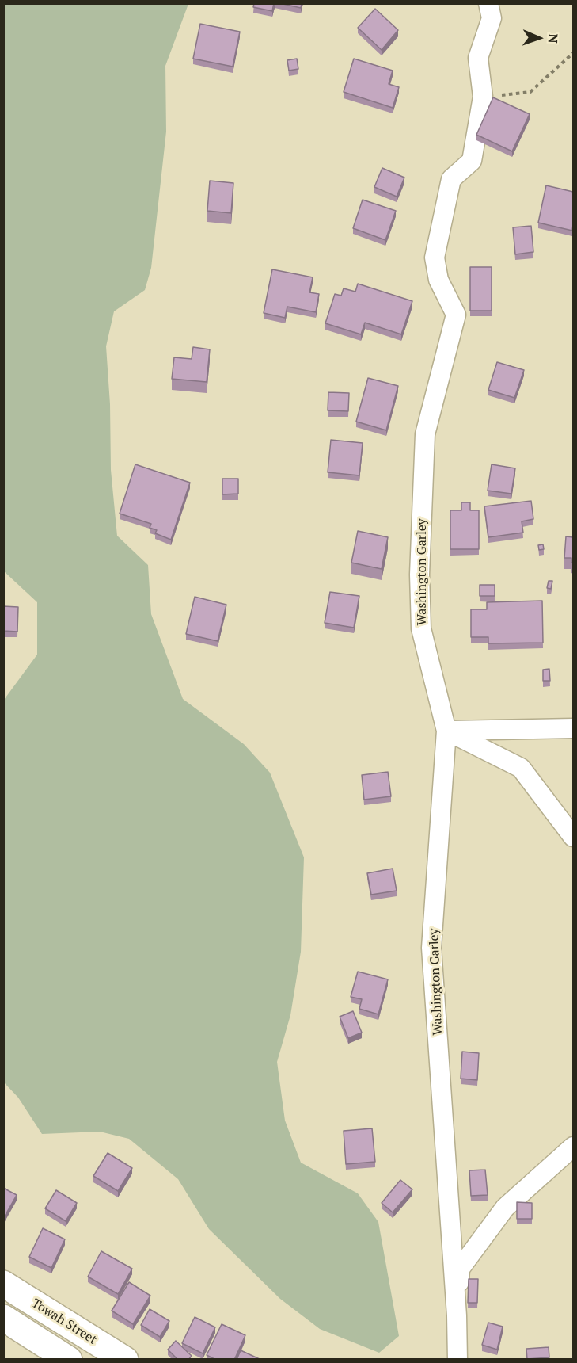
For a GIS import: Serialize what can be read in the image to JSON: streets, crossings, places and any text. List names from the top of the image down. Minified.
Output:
{"streets":{"street":["Washington Garley","Towah Street"]},"north":"right"}
